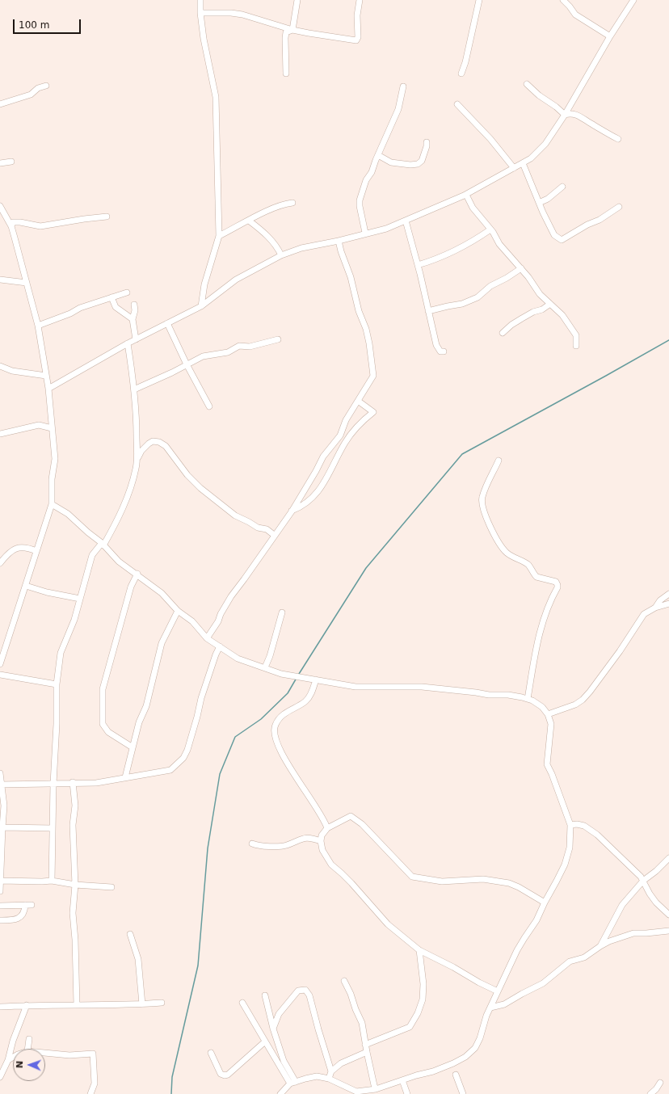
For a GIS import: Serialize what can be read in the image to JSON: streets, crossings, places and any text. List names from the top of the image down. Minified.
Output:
{"scale_bar":"100 m","north":"left"}
